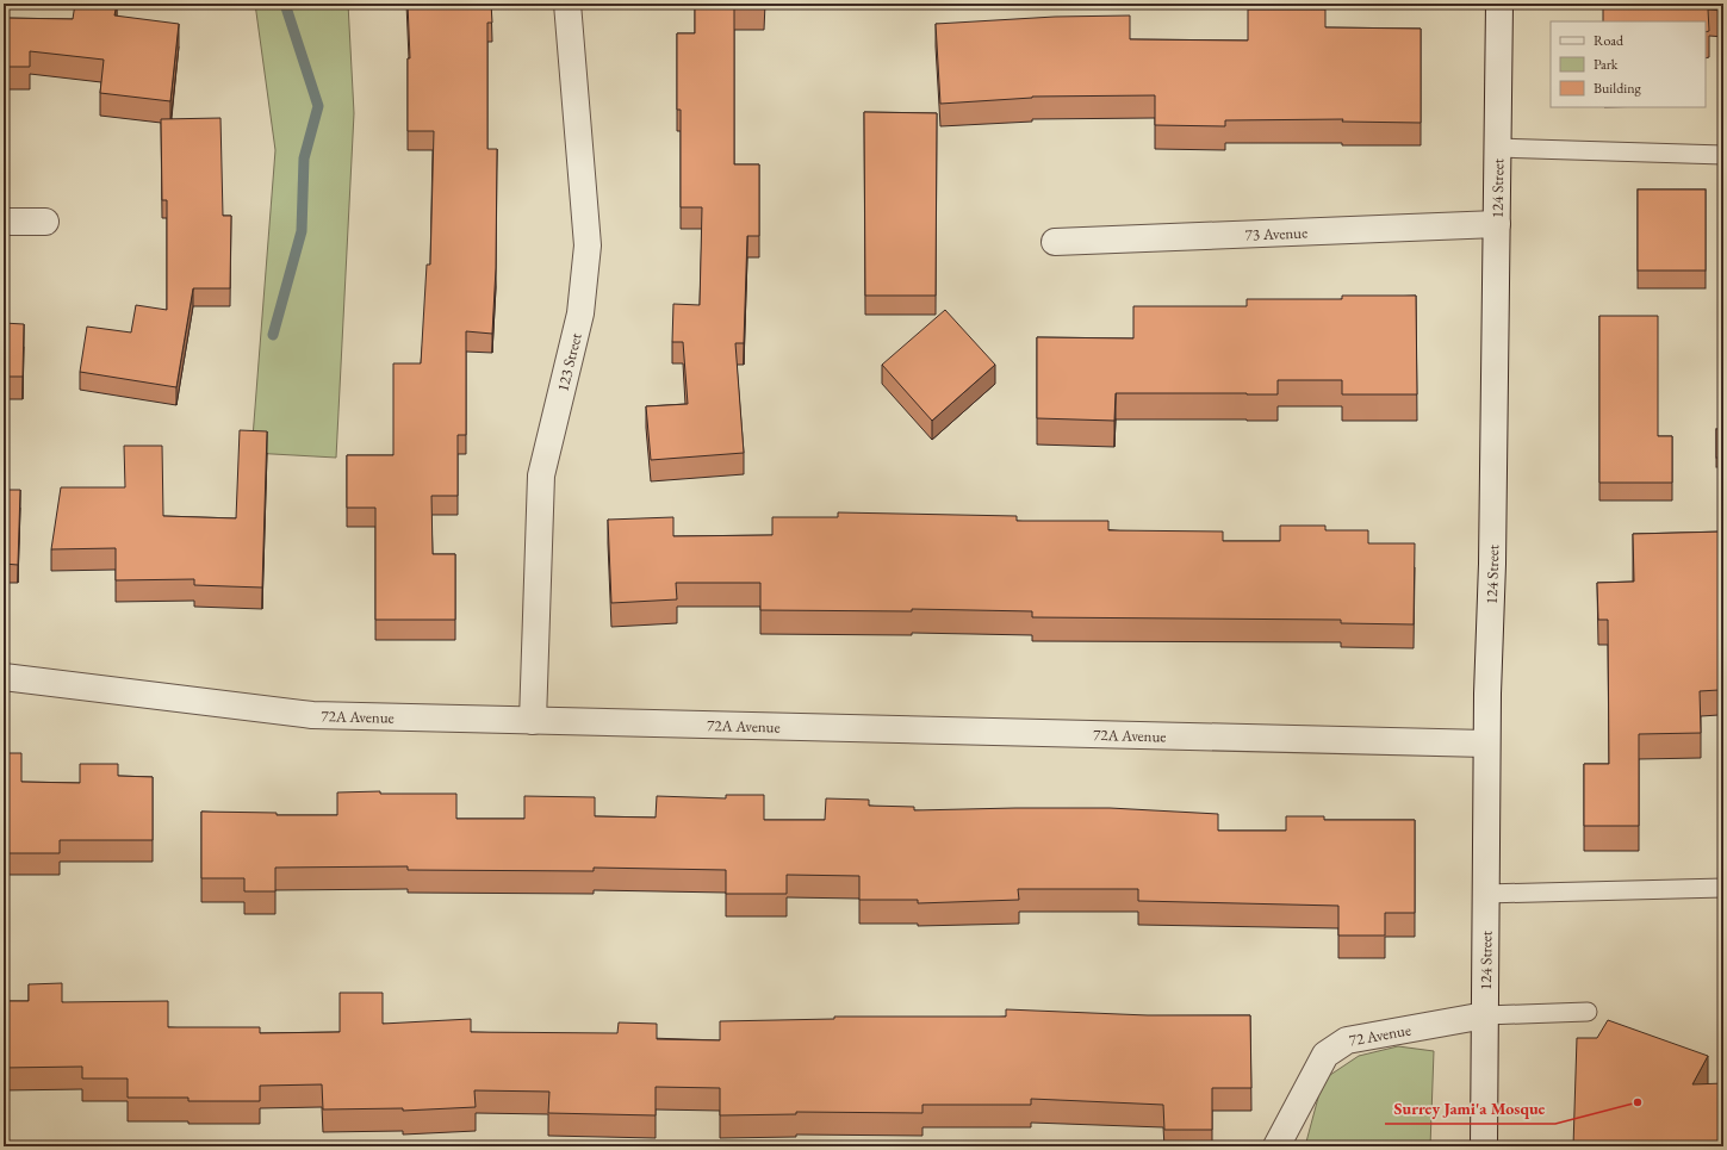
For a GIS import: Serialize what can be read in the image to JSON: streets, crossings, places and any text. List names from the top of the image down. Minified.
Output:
{"streets":{"street":["124 Street","73 Avenue","123 Street","72A Avenue","72 Avenue"]},"crossings":[["124 Street","73 Avenue"],["124 Street","72A Avenue"],["124 Street","72 Avenue"],["123 Street","72A Avenue"]],"places":["Surrey Jami'a Mosque"],"legend":["Road","Park","Building"]}
